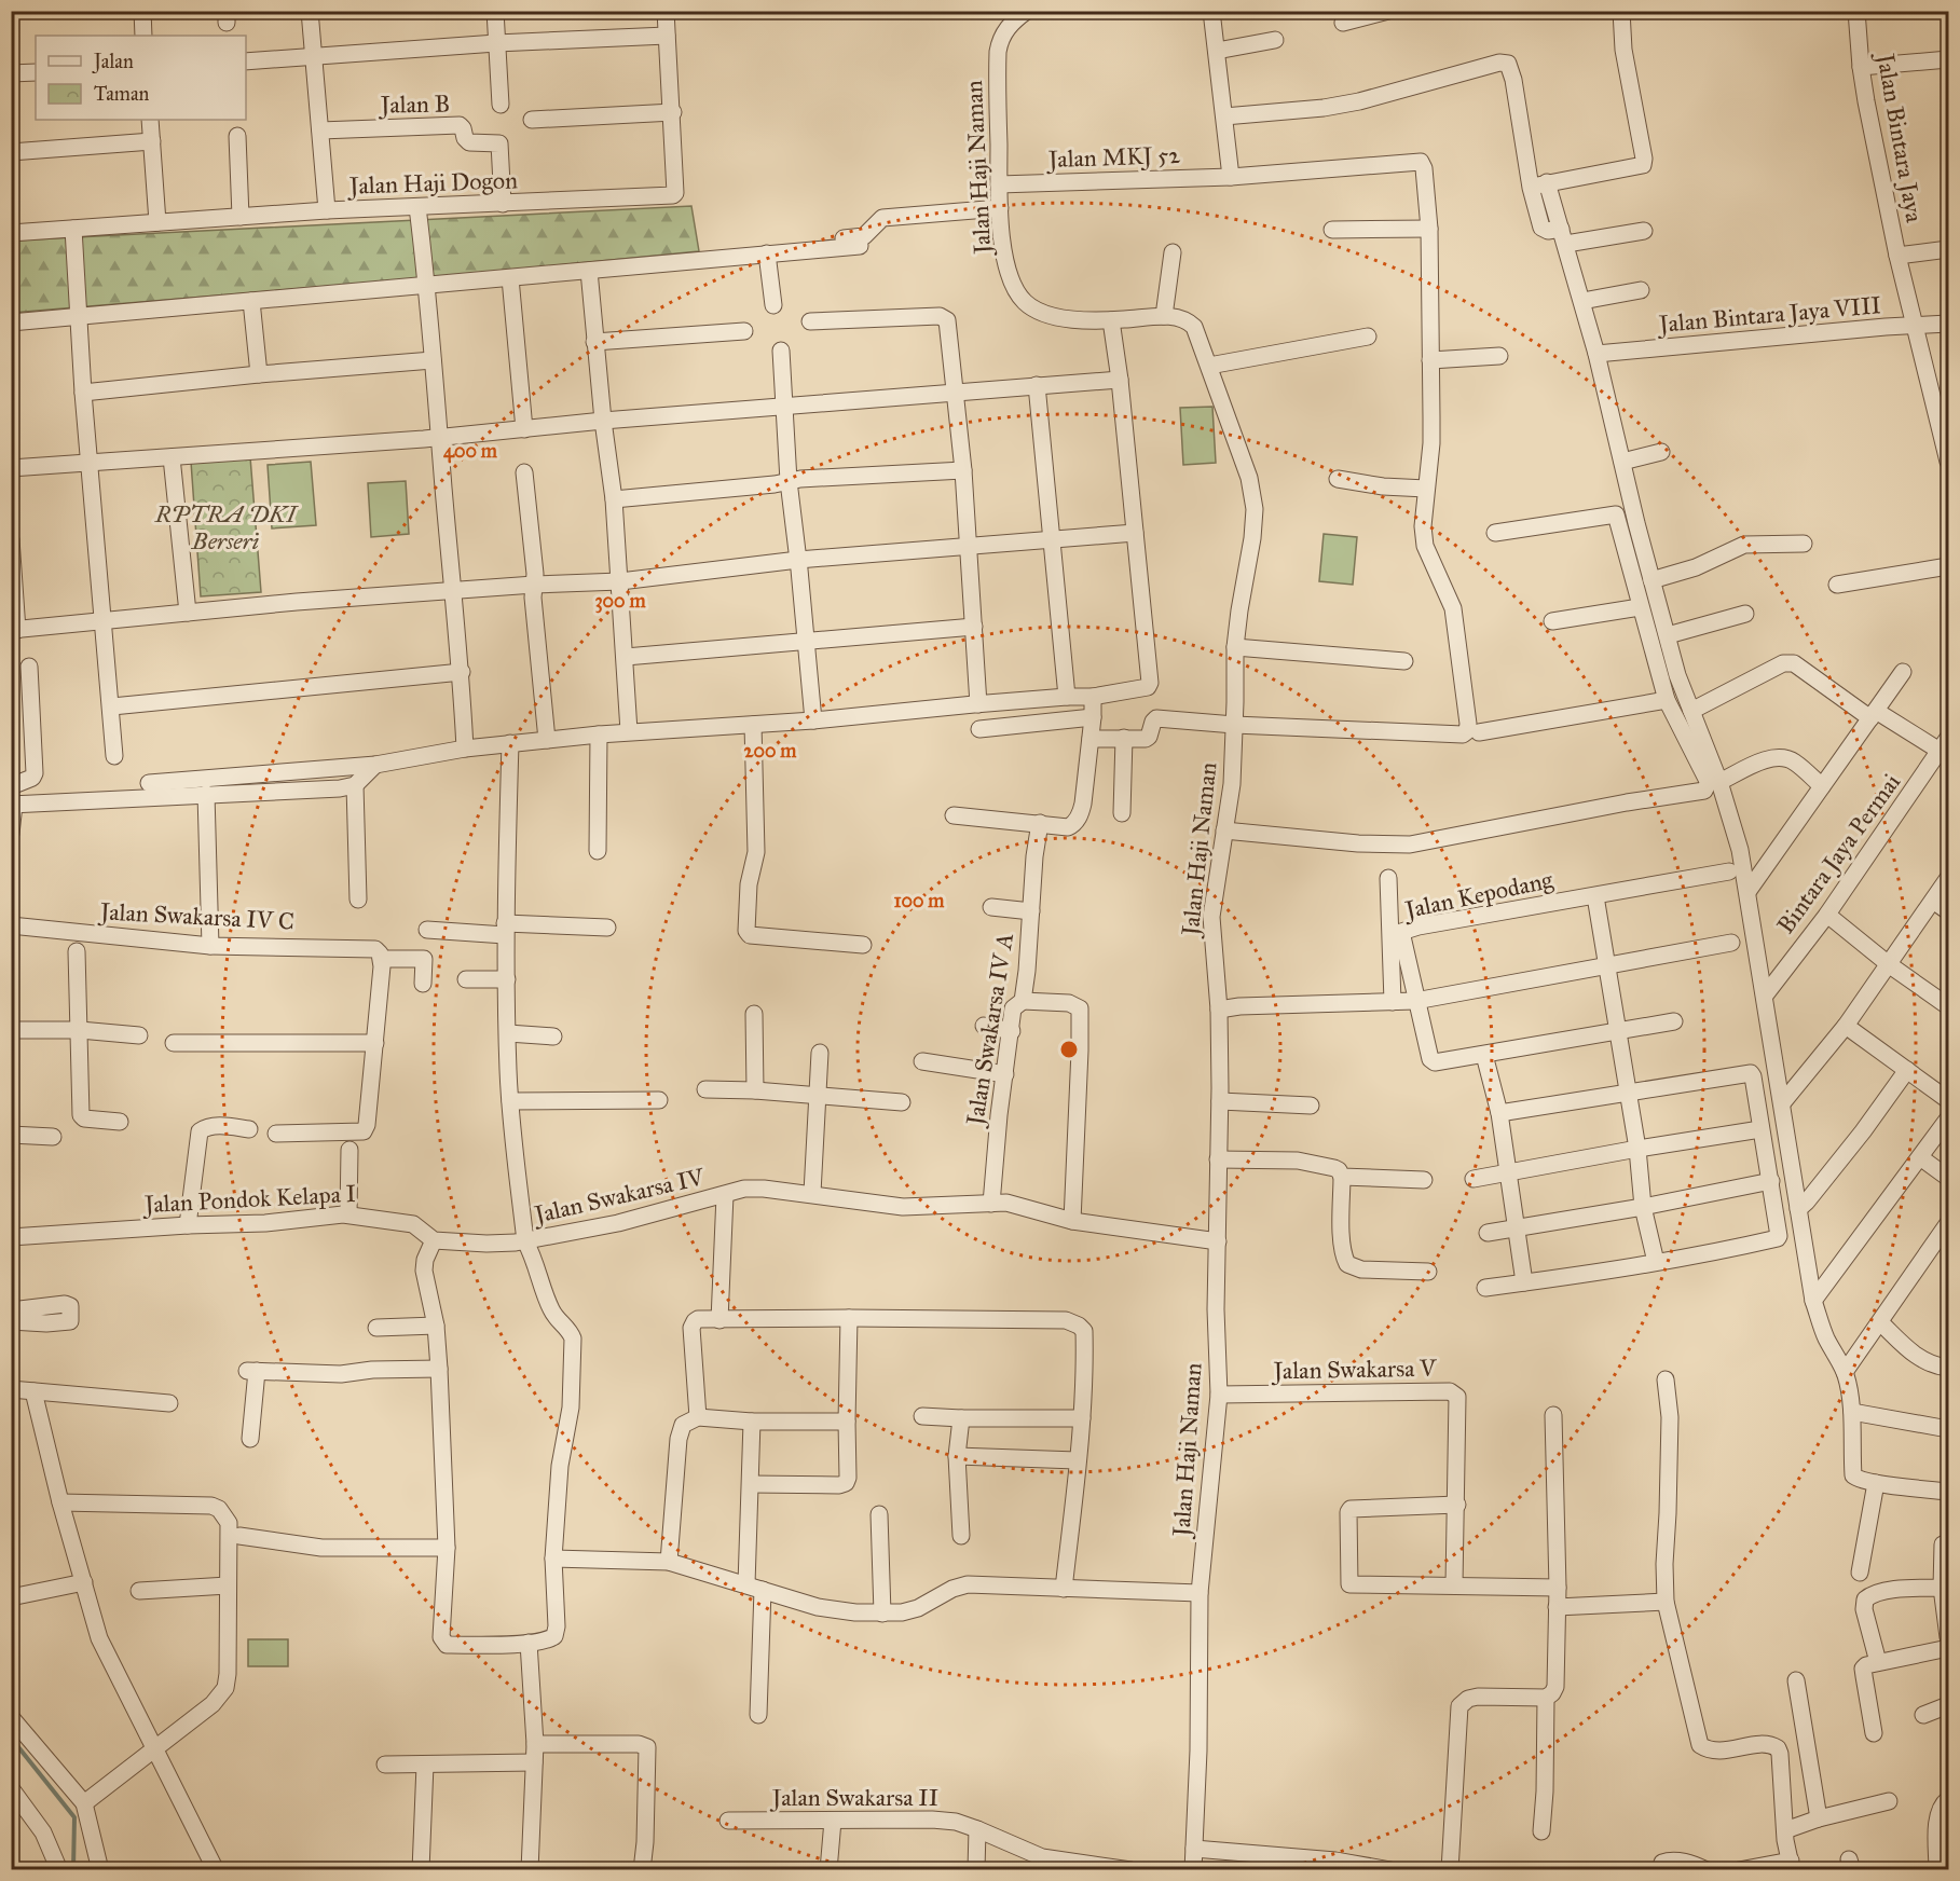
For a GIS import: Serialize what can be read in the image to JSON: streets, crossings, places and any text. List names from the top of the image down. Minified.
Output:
{"streets":{"street":["Jalan B","Jalan Bintara Jaya","Jalan MKJ 52","Jalan Haji Naman","Jalan Haji Dogon","Jalan Bintara Jaya VIII","Bintara Jaya Permai","Jalan Kepodang","Jalan Swakarsa IV C","Jalan Swakarsa IV A","Jalan Swakarsa IV","Jalan Pondok Kelapa I","Jalan Swakarsa V","Jalan Swakarsa II"]},"crossings":[["Jalan B","Jalan Haji Dogon"],["Jalan Bintara Jaya","Jalan Bintara Jaya VIII"],["Jalan MKJ 52","Jalan Haji Naman"],["Jalan Haji Naman","Jalan Swakarsa IV"],["Jalan Haji Naman","Jalan Swakarsa V"],["Jalan Swakarsa IV A","Jalan Swakarsa IV"],["Jalan Swakarsa IV","Jalan Pondok Kelapa I"]],"parks":["RPTRA DKI Berseri"],"legend":["Jalan","Taman"],"rings":["400 m","300 m","200 m","100 m"]}
